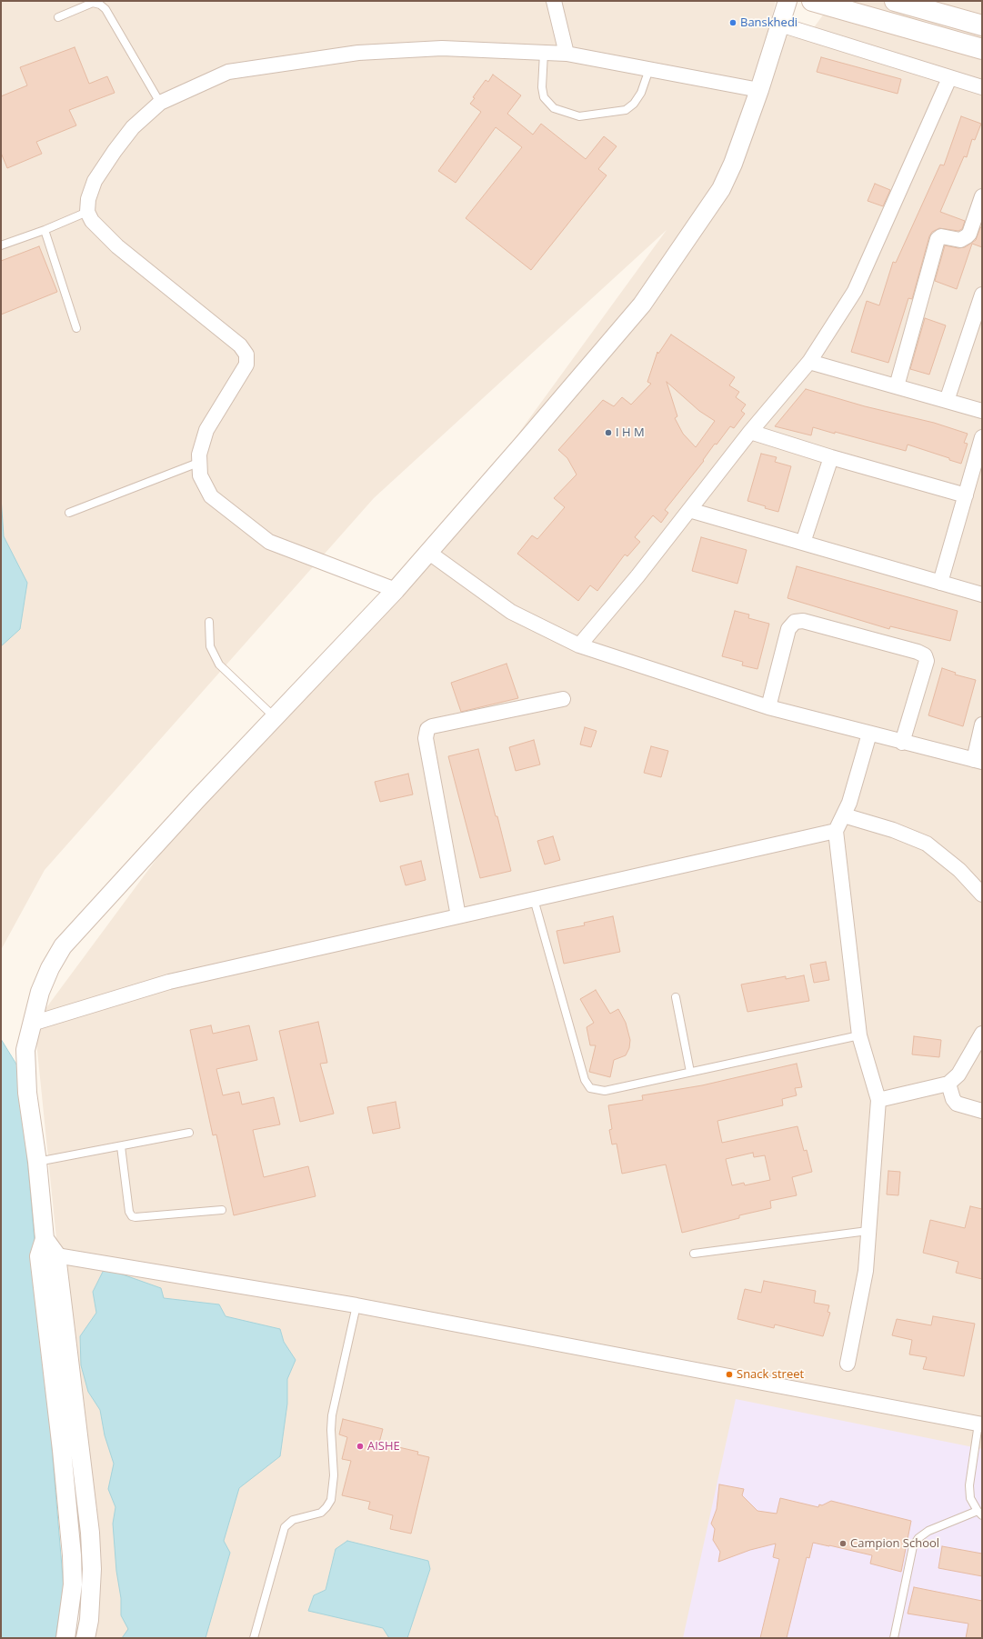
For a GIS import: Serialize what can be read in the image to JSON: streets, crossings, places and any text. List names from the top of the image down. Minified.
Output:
{"places":["Banskhedi","I H M","Snack street","AISHE","Campion School"]}
